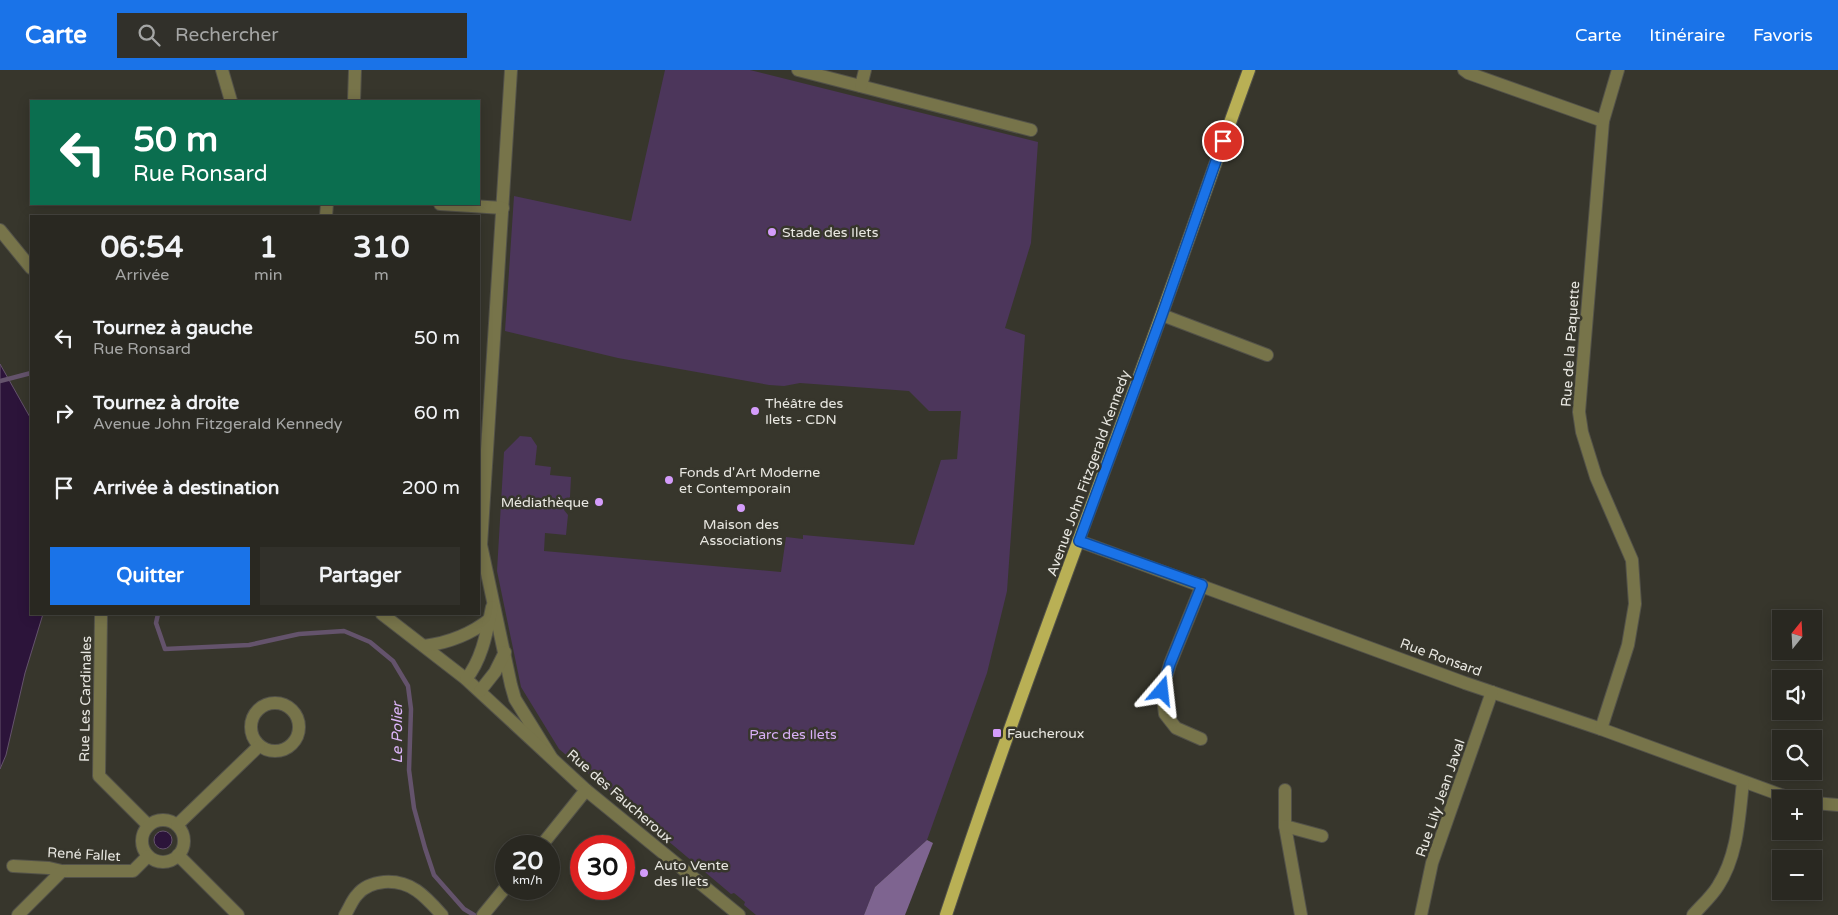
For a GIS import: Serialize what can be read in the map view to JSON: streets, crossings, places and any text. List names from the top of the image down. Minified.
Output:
{"streets":{"main road":["Avenue John Fitzgerald Kennedy"],"street":["Rue de la Paquette","Rue Ronsard","Rue Les Cardinales","Rue des Faucheroux","Rue Lily Jean Javal","René Fallet"]},"crossings":[["Rue de la Paquette","Rue Ronsard"],["Avenue John Fitzgerald Kennedy","Rue Ronsard"],["Rue Ronsard","Rue Lily Jean Javal"],["Rue Les Cardinales","René Fallet"]],"water":["Le Polier"],"parks":["Parc des Ilets"],"places":{"other":["Stade des Ilets","Théâtre des Ilets - CDN","Fonds d'Art Moderne et Contemporain","Médiathèque","Maison des Associations","Auto Vente des Ilets"],"transit":["Faucheroux"]},"north":"top","page":{"header":"Carte","search":"Rechercher","nav":["Carte","Itinéraire","Favoris"],"turn":["50 m","Rue Ronsard"],"eta":["06:54","Arrivée","1","min","310","m"],"list":[{"name":"Tournez à gauche","note":"Rue Ronsard","value":"50 m"},{"name":"Tournez à droite","note":"Avenue John Fitzgerald Kennedy","value":"60 m"},{"name":"Arrivée à destination","value":"200 m"}],"buttons":["Quitter","Partager"],"map_buttons":["+","−"],"speed":"20 km/h","limit":"30"}}
